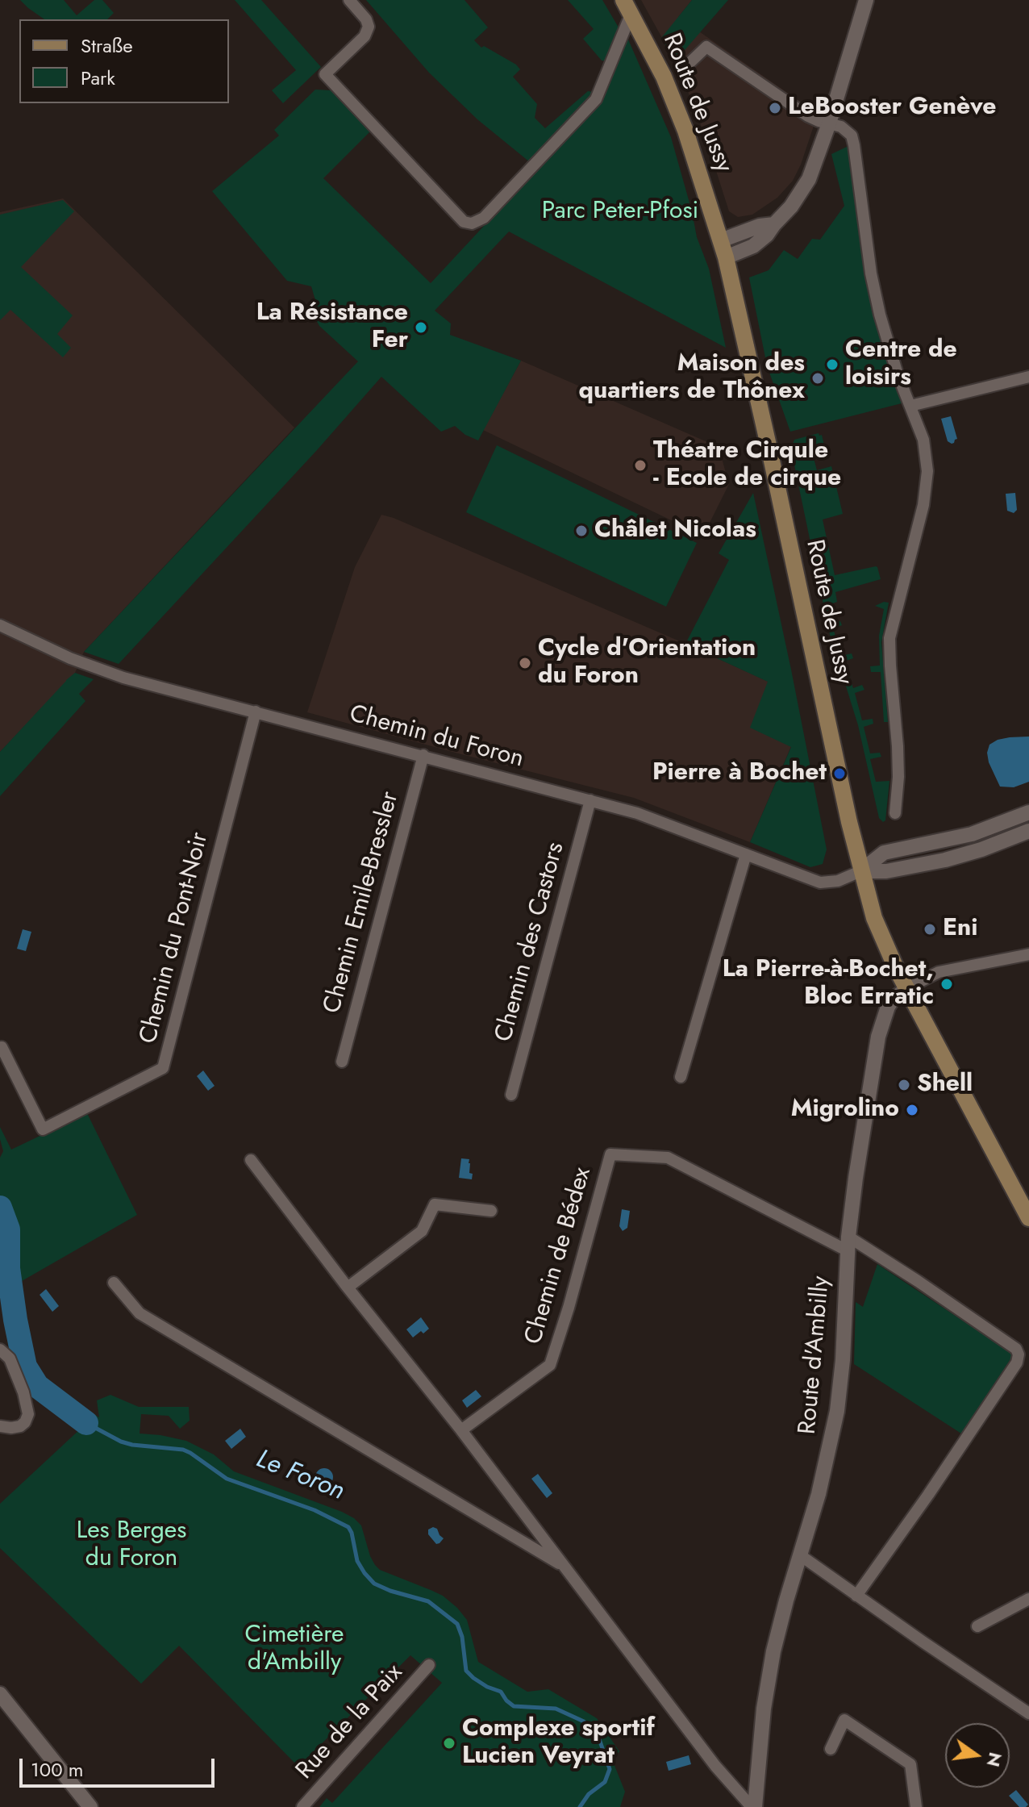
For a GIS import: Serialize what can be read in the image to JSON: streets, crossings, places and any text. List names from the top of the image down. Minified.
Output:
{"streets":{"main road":["Route de Jussy"],"street":["Chemin du Foron","Chemin Emile-Bressler","Chemin du Pont-Noir","Chemin des Castors","Chemin de Bédex","Route d'Ambilly","Rue de la Paix"]},"crossings":[["Route de Jussy","Chemin du Foron"],["Route de Jussy","Route d'Ambilly"],["Chemin du Foron","Chemin Emile-Bressler"],["Chemin du Foron","Chemin du Pont-Noir"],["Chemin du Foron","Chemin des Castors"],["Chemin de Bédex","Route d'Ambilly"]],"water":["Le Foron"],"parks":["Parc Peter-Pfosi","Les Berges du Foron","Cimetière d'Ambilly"],"places":["LeBooster Genève","La Résistance Fer","Centre de loisirs","Maison des quartiers de Thônex","Théatre Cirqule - Ecole de cirque","Châlet Nicolas","Cycle d'Orientation du Foron","Pierre à Bochet","Eni","La Pierre-à-Bochet, Bloc Erratic","Shell","Migrolino","Complexe sportif Lucien Veyrat"],"legend":["Straße","Park"],"scale_bar":"100 m","north":"right"}
